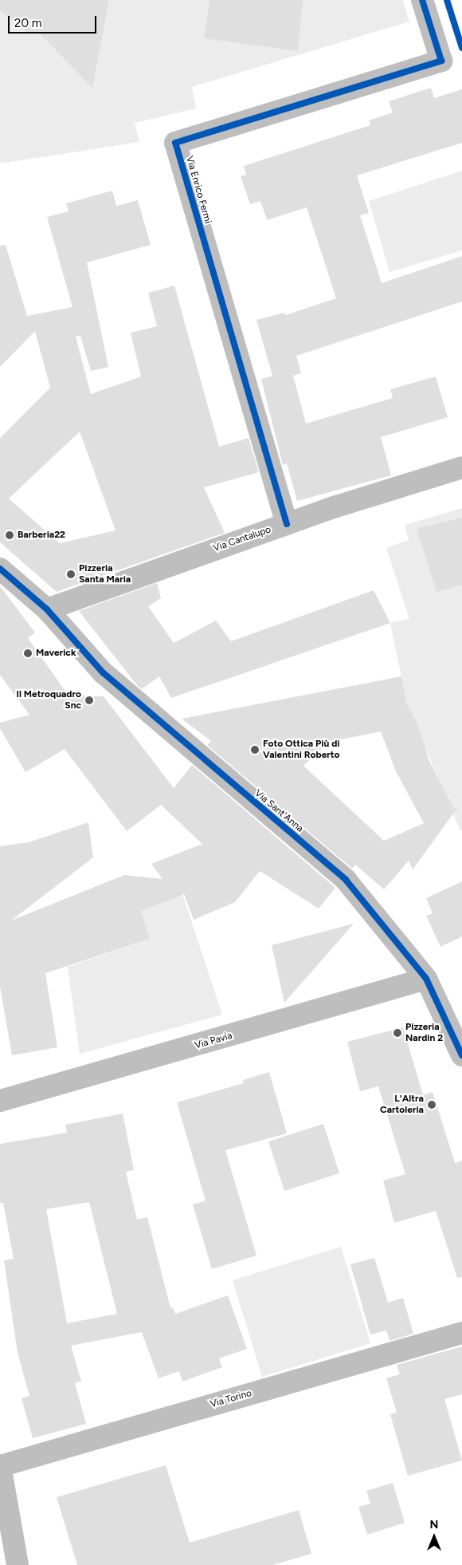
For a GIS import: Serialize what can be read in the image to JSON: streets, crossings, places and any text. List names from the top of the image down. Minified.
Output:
{"streets":{"street":["Via Enrico Fermi","Via Cantalupo","Via Sant'Anna","Via Pavia","Via Torino"]},"crossings":[["Via Enrico Fermi","Via Cantalupo"],["Via Cantalupo","Via Sant'Anna"],["Via Sant'Anna","Via Pavia"]],"places":["Barberia22","Pizzeria Santa Maria","Maverick","Il Metroquadro Snc","Foto Ottica Più di Valentini Roberto","Pizzeria Nardin 2","L'Altra Cartoleria"],"scale_bar":"20 m","north":"top"}
